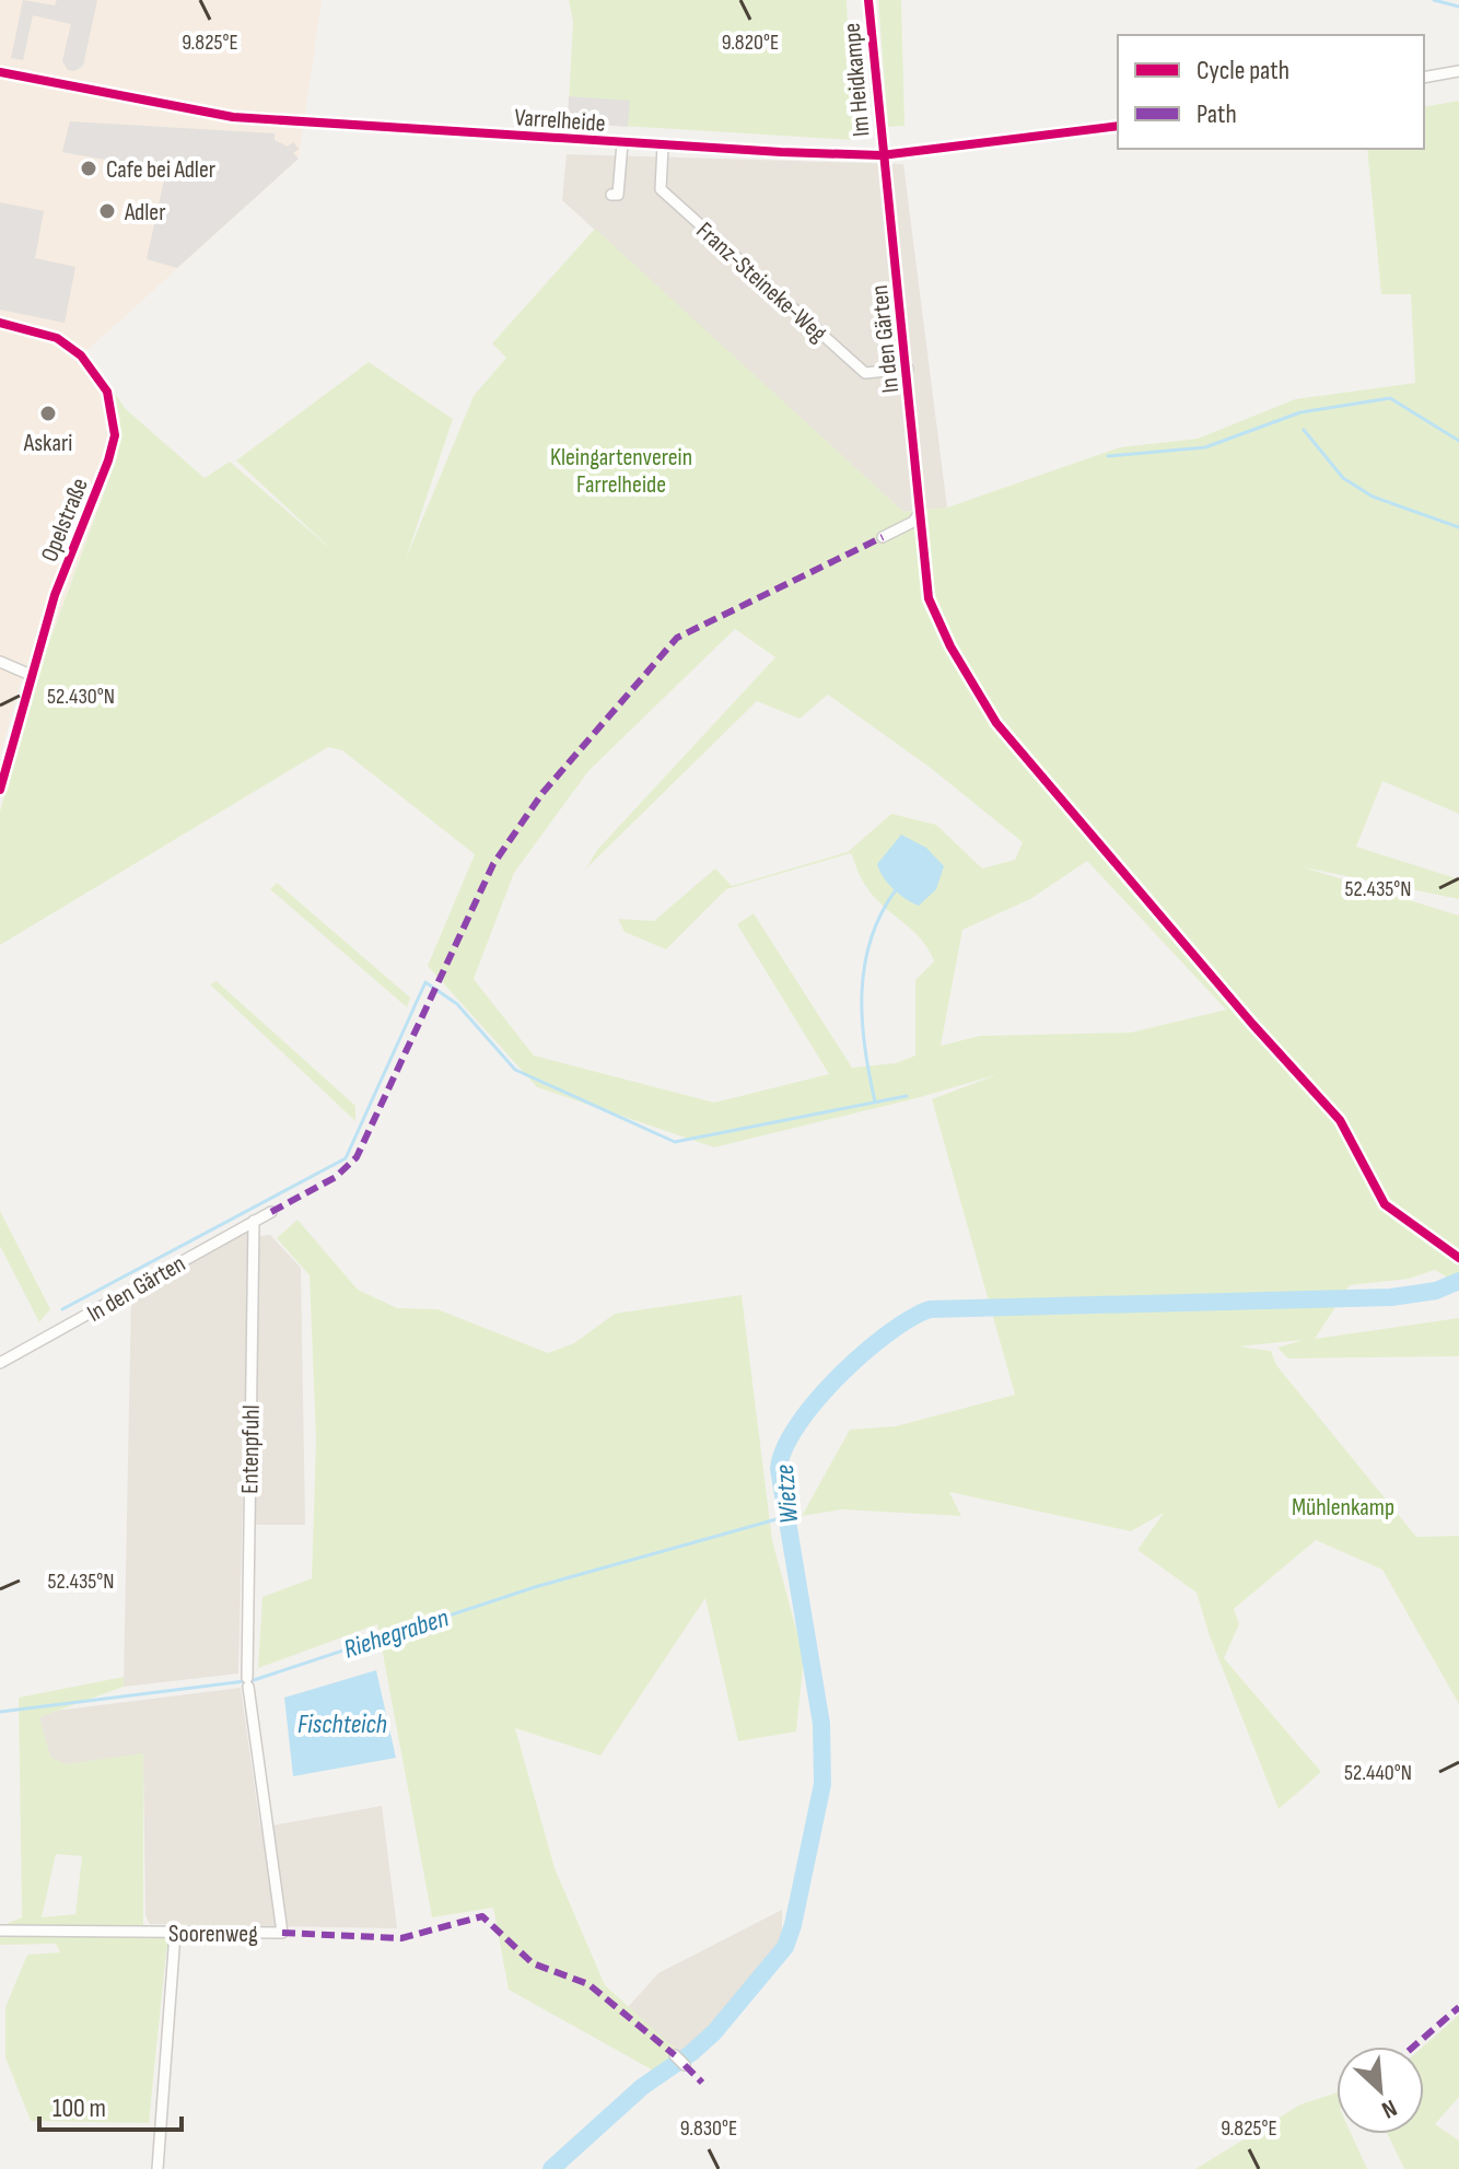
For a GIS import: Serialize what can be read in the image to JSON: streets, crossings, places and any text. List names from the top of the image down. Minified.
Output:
{"streets":{"street":["Im Heidkampe","Varrelheide","Franz-Steineke-Weg","In den Gärten","Opelstraße","Entenpfuhl","Soorenweg"]},"crossings":[["Im Heidkampe","Varrelheide"],["Im Heidkampe","In den Gärten"],["Varrelheide","Franz-Steineke-Weg"],["Varrelheide","In den Gärten"],["Franz-Steineke-Weg","In den Gärten"],["In den Gärten","Entenpfuhl"],["Entenpfuhl","Soorenweg"]],"water":["Wietze","Riehegraben","Fischteich"],"parks":["Kleingartenverein Farrelheide","Mühlenkamp"],"places":["Cafe bei Adler","Adler","Askari"],"legend":["Cycle path","Path"],"scale_bar":"100 m","north":"bottom right","coordinates":["9.825°E","9.820°E","52.430°N","52.435°N","52.440°N","9.830°E"]}
